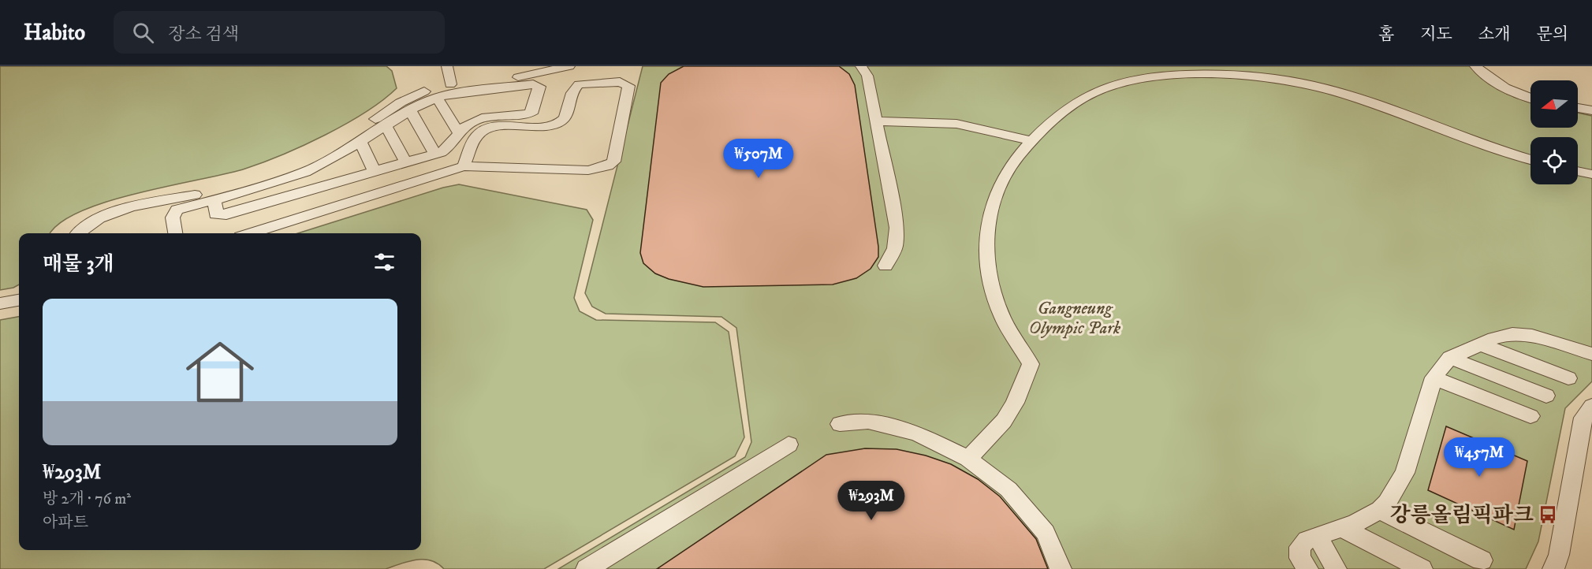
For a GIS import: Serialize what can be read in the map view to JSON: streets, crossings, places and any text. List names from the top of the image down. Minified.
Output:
{"parks":["Gangneung Olympic Park"],"places":{"bus stop":["강릉올림픽파크"]},"north":"left","page":{"header":"Habito","search":"장소 검색","nav":["홈","지도","소개","문의"],"price":["₩507M","₩457M","₩293M"],"heading":"매물 3개","list":[{"name":"₩293M","note":"방 2개 · 76 m² · 아파트"}]}}
